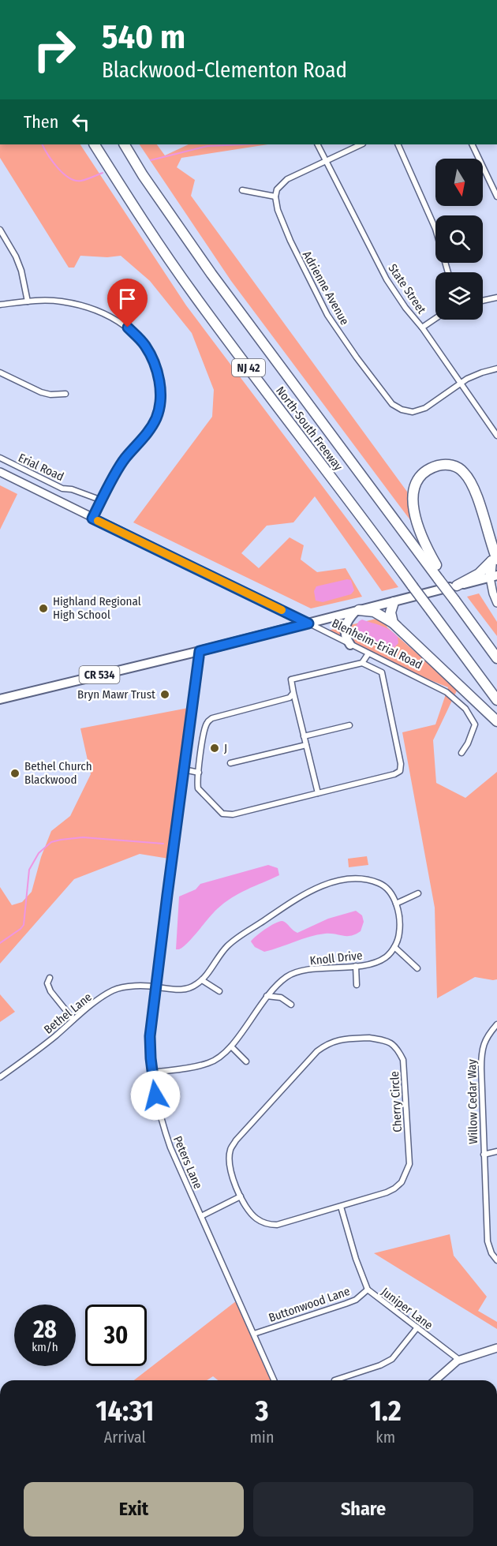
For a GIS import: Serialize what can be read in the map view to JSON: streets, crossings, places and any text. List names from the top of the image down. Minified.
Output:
{"streets":{"highway":["NJ 42","North-South Freeway"],"main road":["Blenheim-Erial Road","CR 534"],"street":["Adrienne Avenue","State Street","Erial Road","Knoll Drive","Bethel Lane","Cherry Circle","Willow Cedar Way","Peters Lane","Buttonwood Lane","Juniper Lane"]},"crossings":[["Adrienne Avenue","State Street"],["Blenheim-Erial Road","CR 534"],["CR 534","Peters Lane"],["Knoll Drive","Peters Lane"],["Bethel Lane","Peters Lane"],["Cherry Circle","Juniper Lane"],["Peters Lane","Buttonwood Lane"],["Buttonwood Lane","Juniper Lane"]],"places":["Highland Regional High School","Bryn Mawr Trust","J","Bethel Church Blackwood"],"north":"bottom","page":{"turn":["540 m","Blackwood-Clementon Road"],"then":"Then","speed":"28 km/h","limit":"30","eta":["14:31","Arrival","3","min","1.2","km"],"buttons":["Exit","Share"]}}
